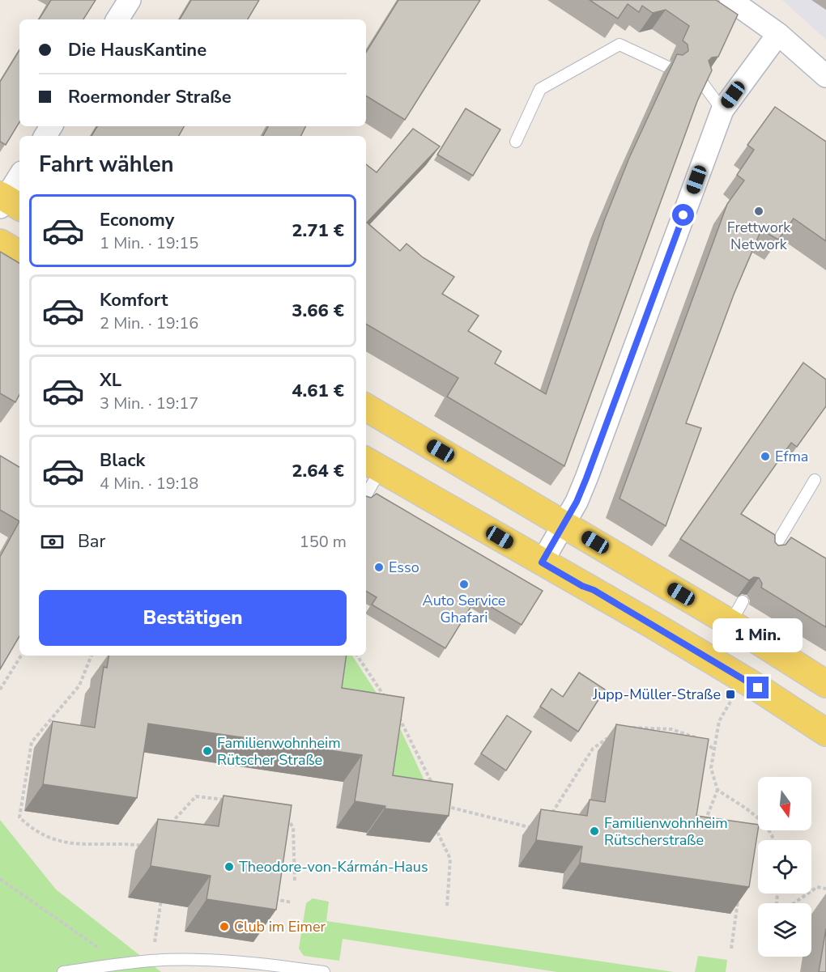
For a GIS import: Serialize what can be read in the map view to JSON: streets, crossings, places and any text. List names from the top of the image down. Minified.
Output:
{"places":{"other":["Frettwork Network","Efma","Esso","Auto Service Ghafari","Familienwohnheim Rütscher Straße","Familienwohnheim Rütscherstraße","Theodore-von-Kármán-Haus","Club im Eimer"],"transit":["Jupp-Müller-Straße"]},"north":"bottom","page":{"banner":["Die HausKantine","Roermonder Straße"],"heading":"Fahrt wählen","list":[{"name":"Economy","note":"1 Min. · 19:15","value":"2.71 €"},{"name":"Komfort","note":"2 Min. · 19:16","value":"3.66 €"},{"name":"XL","note":"3 Min. · 19:17","value":"4.61 €"},{"name":"Black","note":"4 Min. · 19:18","value":"2.64 €"}],"pay":["Bar","150 m"],"buttons":"Bestätigen","bubble":"1 Min."}}
